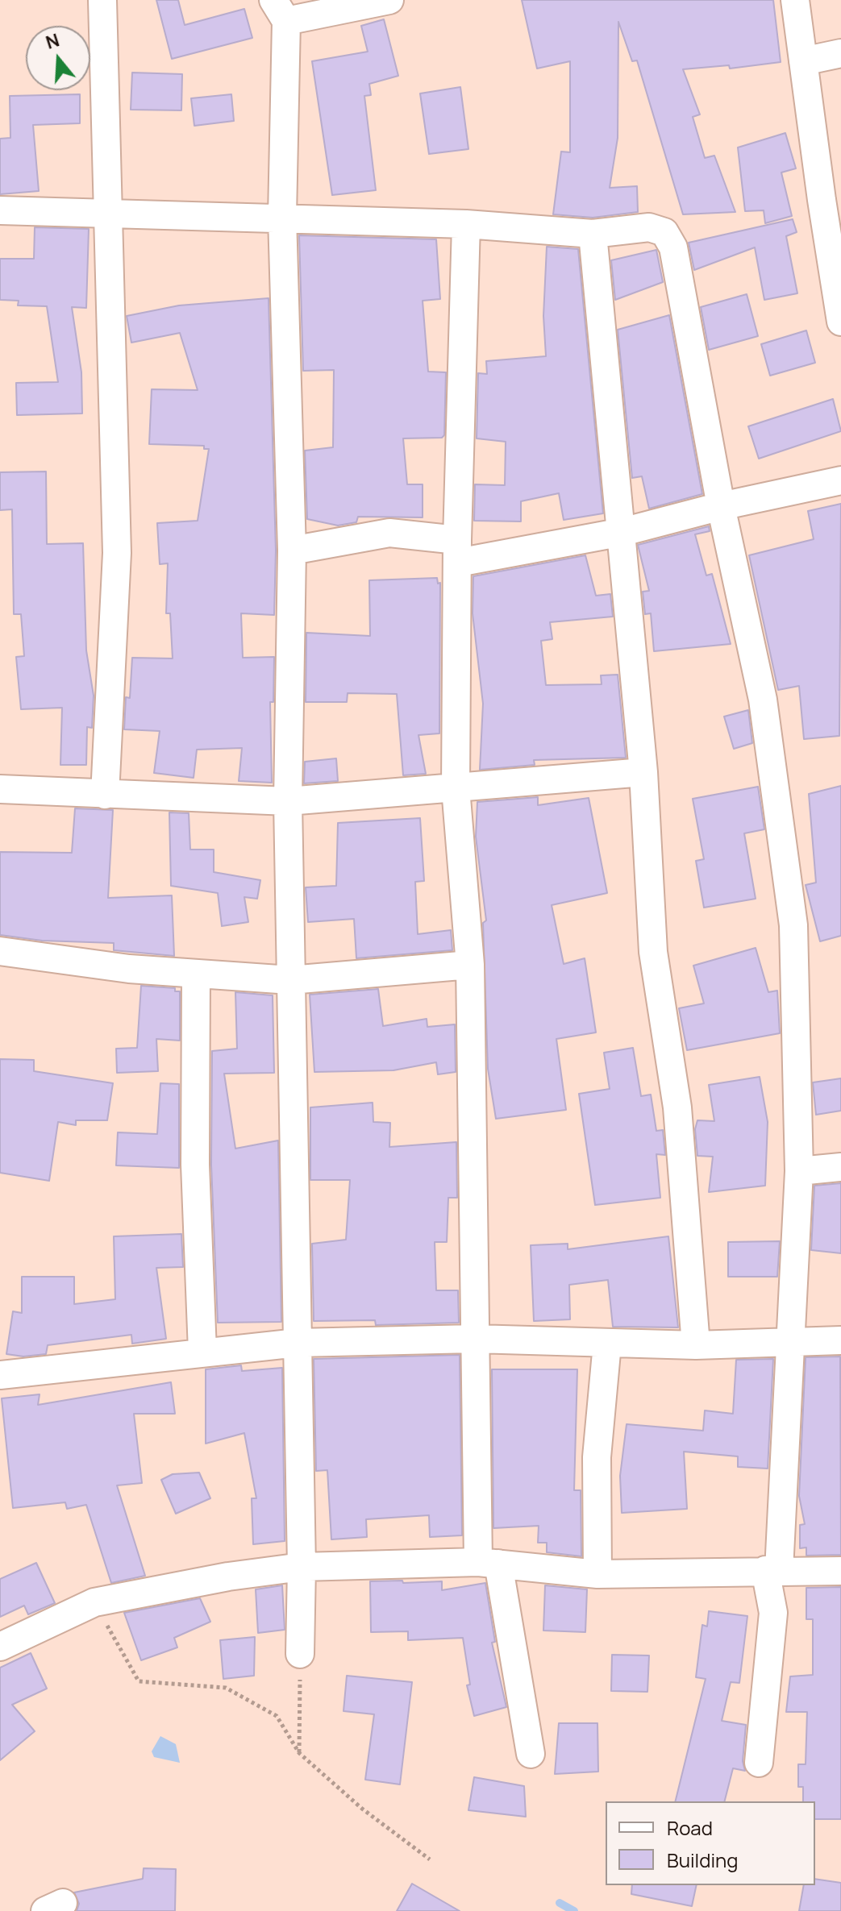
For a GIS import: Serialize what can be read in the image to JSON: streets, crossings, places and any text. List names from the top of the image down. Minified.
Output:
{"legend":["Road","Building"],"north":"top"}
